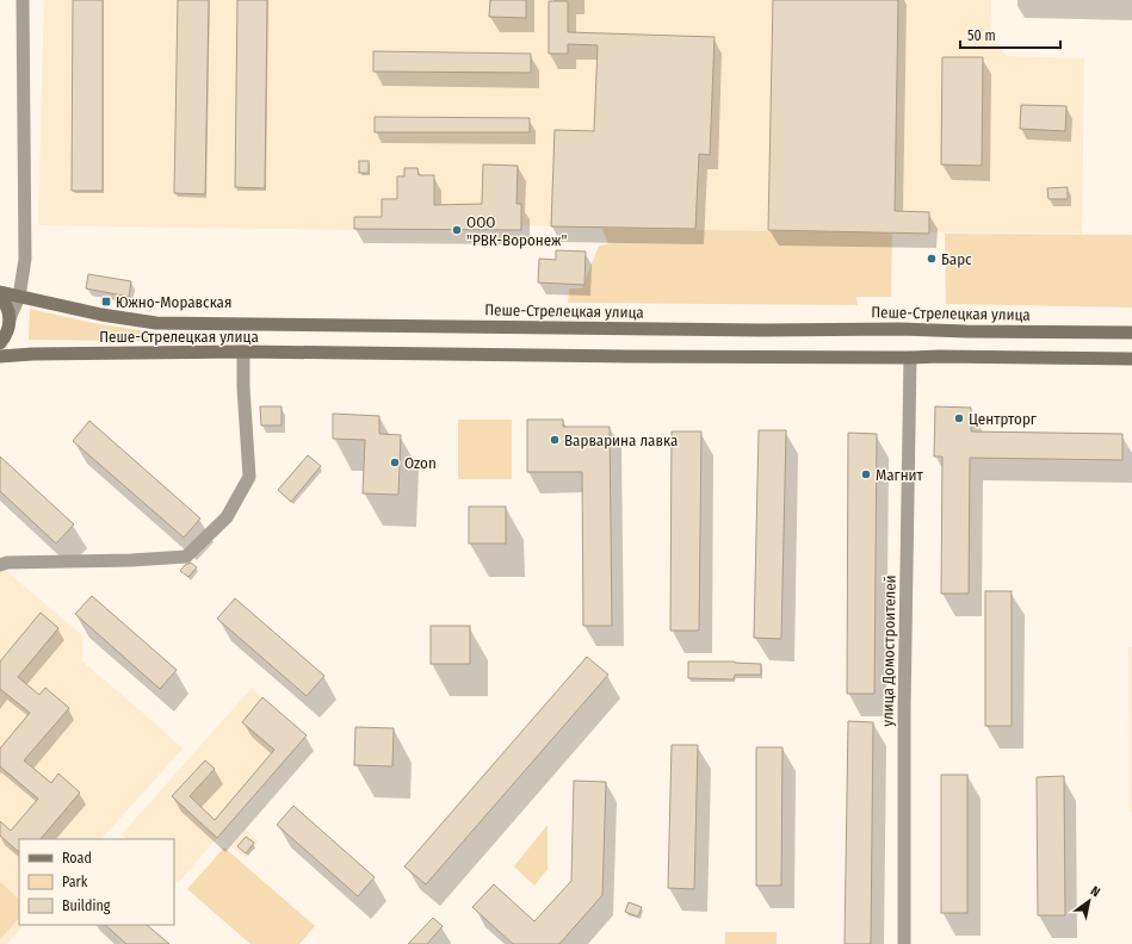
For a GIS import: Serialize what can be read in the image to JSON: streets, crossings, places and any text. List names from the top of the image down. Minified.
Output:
{"streets":{"main road":["Пеше-Стрелецкая улица"],"street":["улица Домостроителей"]},"crossings":[["Пеше-Стрелецкая улица","улица Домостроителей"]],"places":{"other":["ООО \"РВК-Воронеж\"","Барс","Центрторг","Варварина лавка","Ozon","Магнит"],"transit":["Южно-Моравская"]},"legend":["Road","Park","Building"],"scale_bar":"50 m","north":"top right"}
